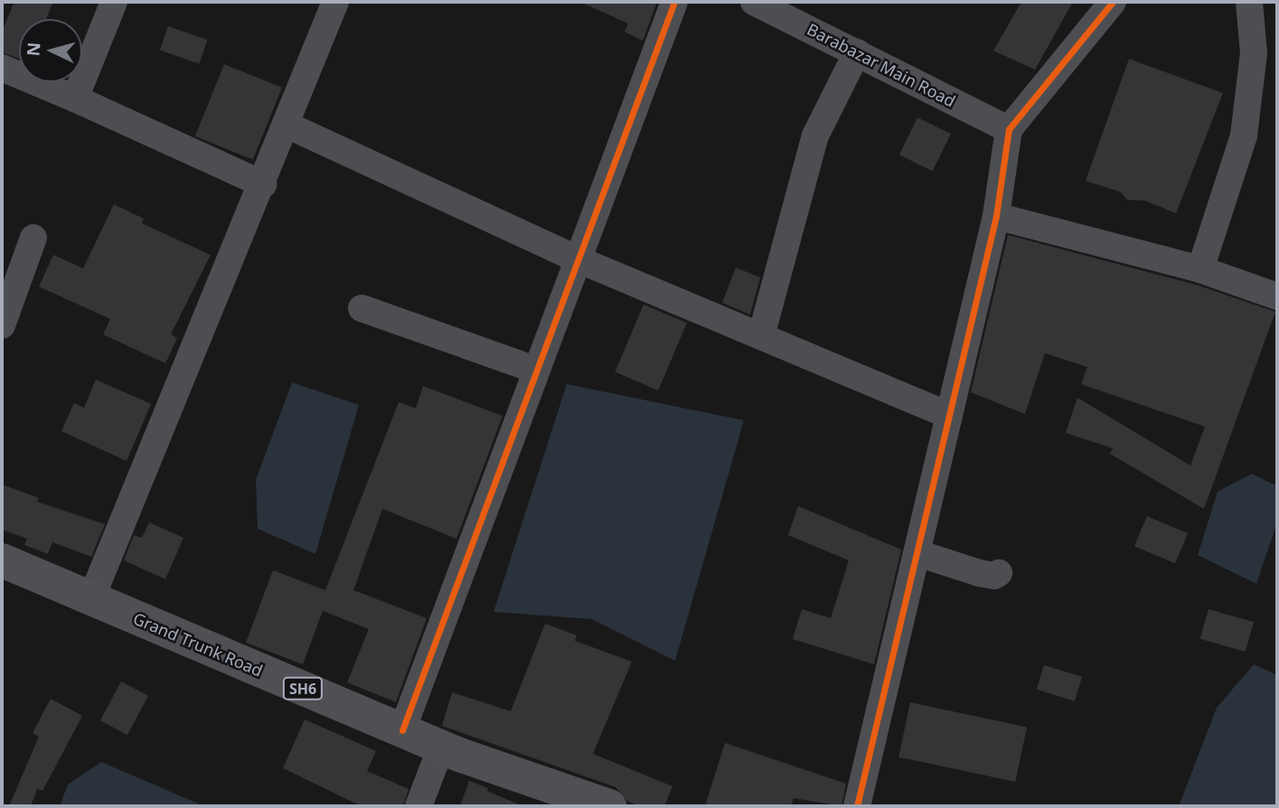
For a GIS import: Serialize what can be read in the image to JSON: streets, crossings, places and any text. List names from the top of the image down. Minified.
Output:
{"streets":{"main road":["Grand Trunk Road","SH6"],"street":["Barabazar Main Road"]},"north":"left"}
